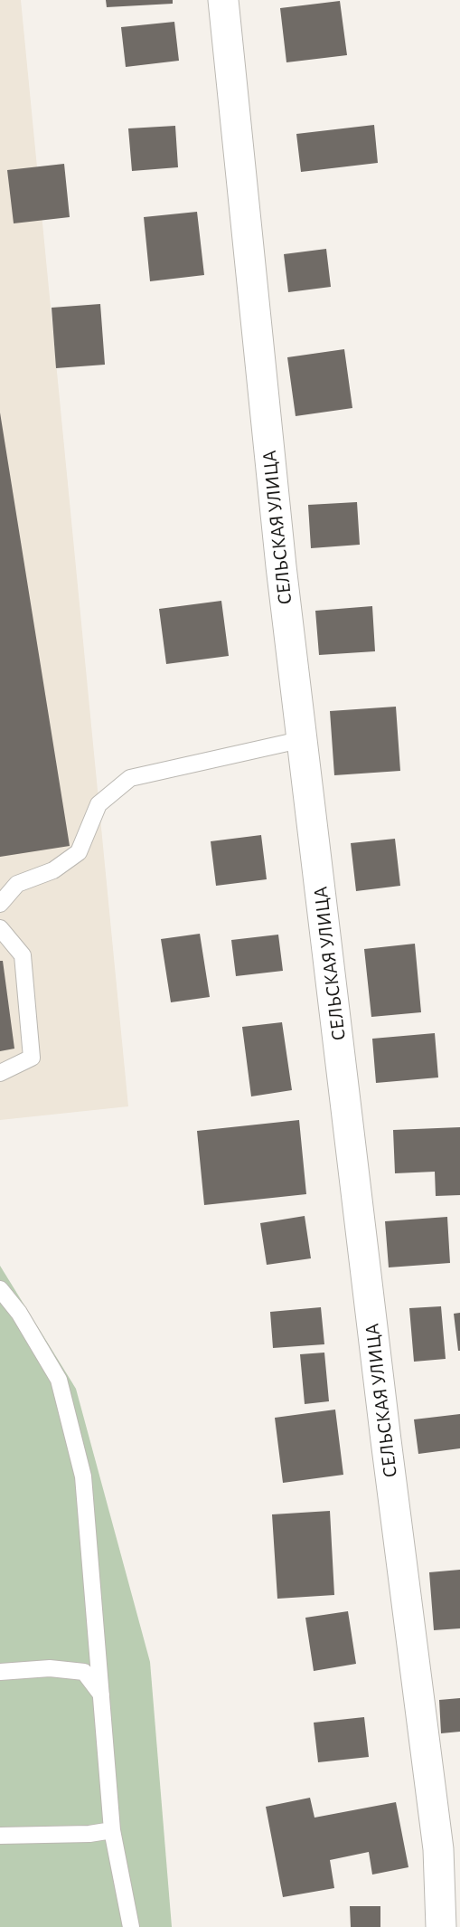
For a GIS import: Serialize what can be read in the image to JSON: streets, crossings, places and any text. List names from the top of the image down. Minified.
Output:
{"streets":{"street":["СЕЛЬСКАЯ УЛИЦА"]}}
